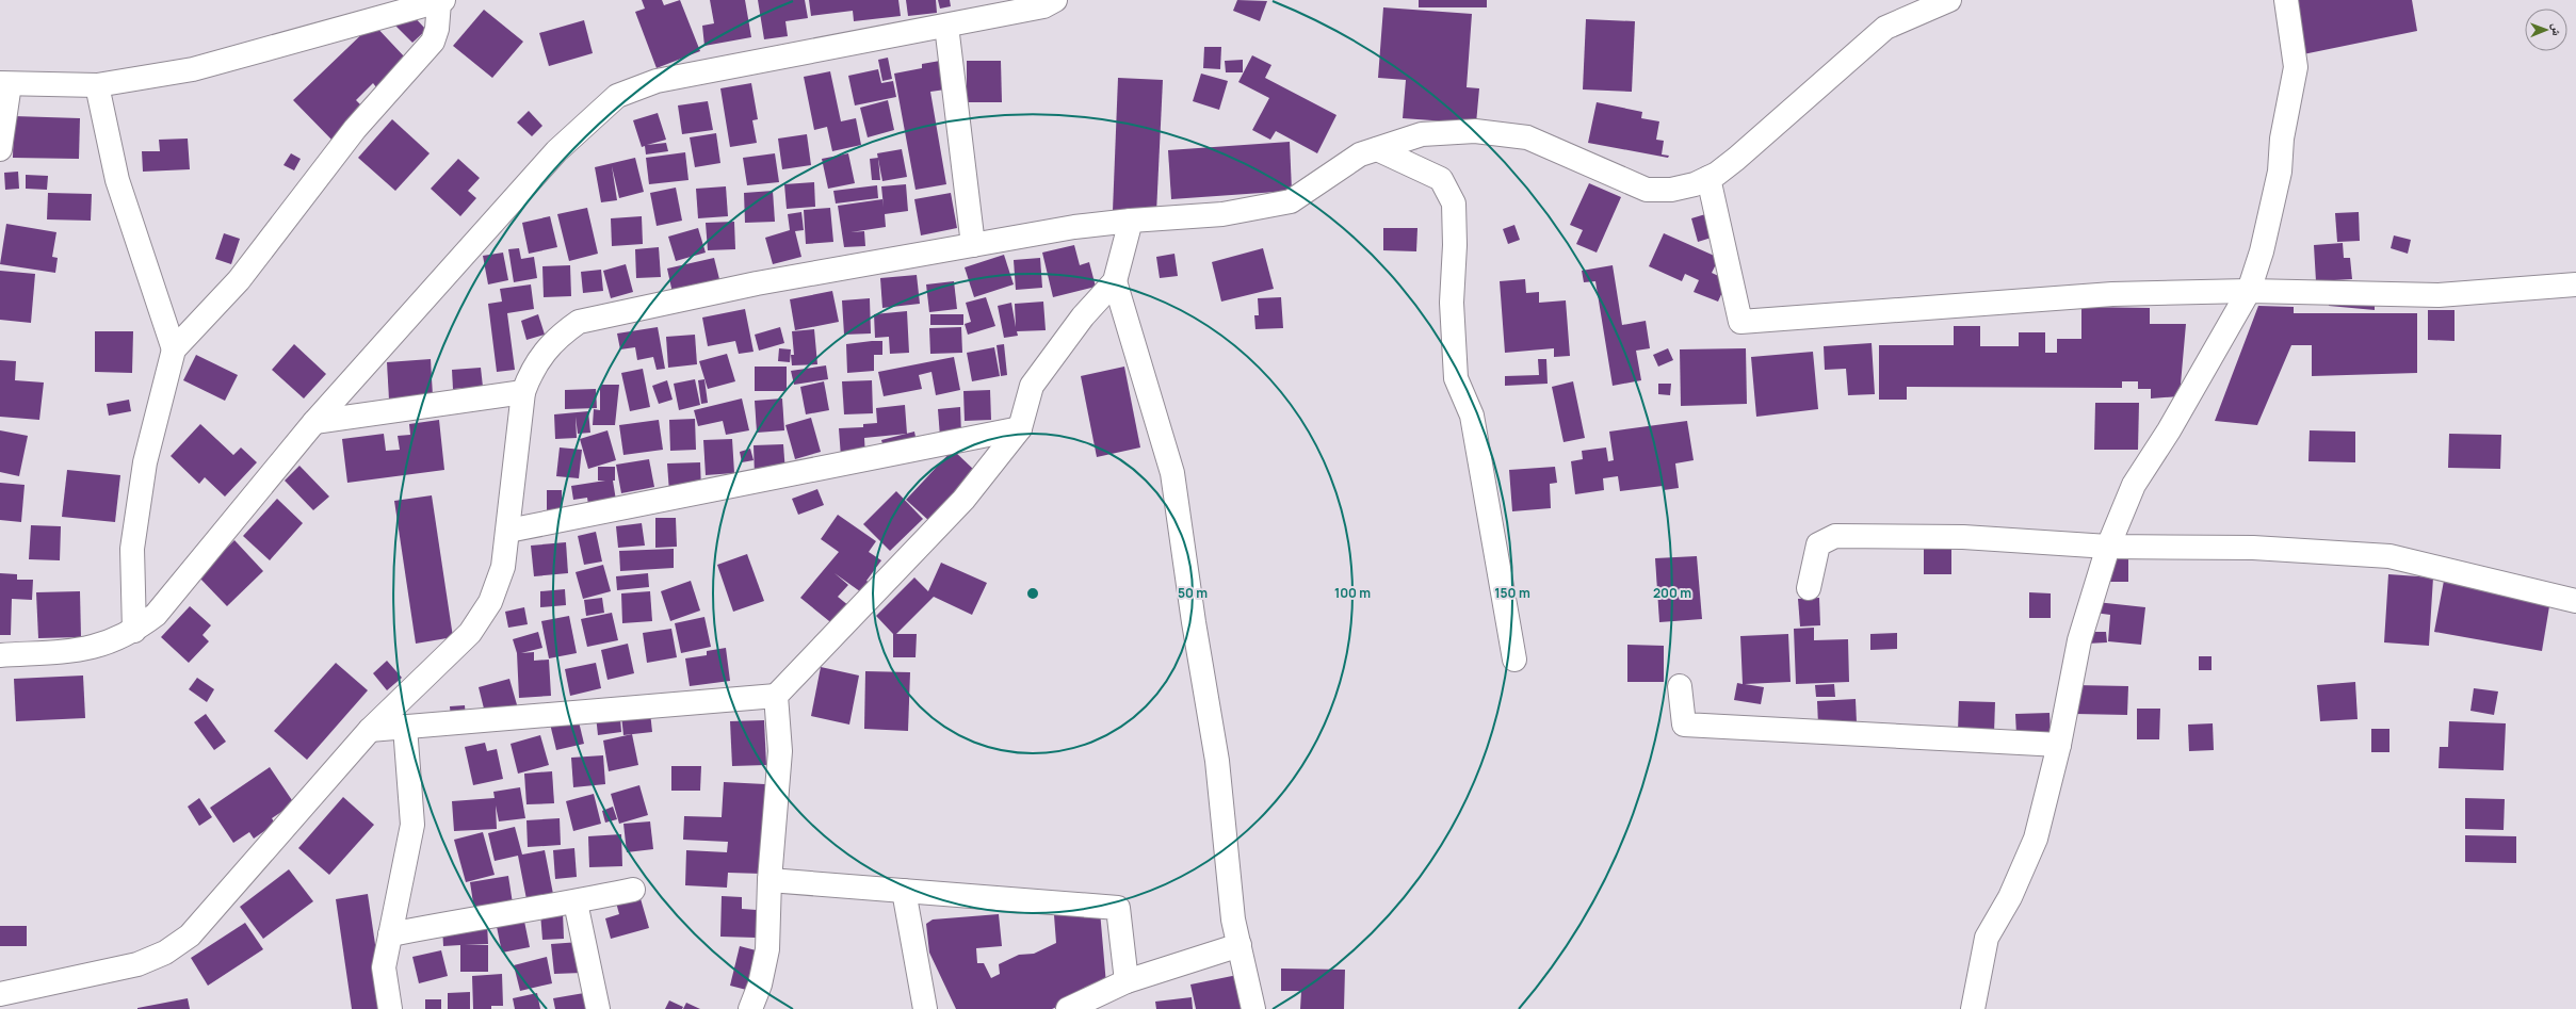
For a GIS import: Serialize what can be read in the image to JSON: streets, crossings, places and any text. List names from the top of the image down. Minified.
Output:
{"north":"right","rings":["50 m","100 m","150 m","200 m"]}
